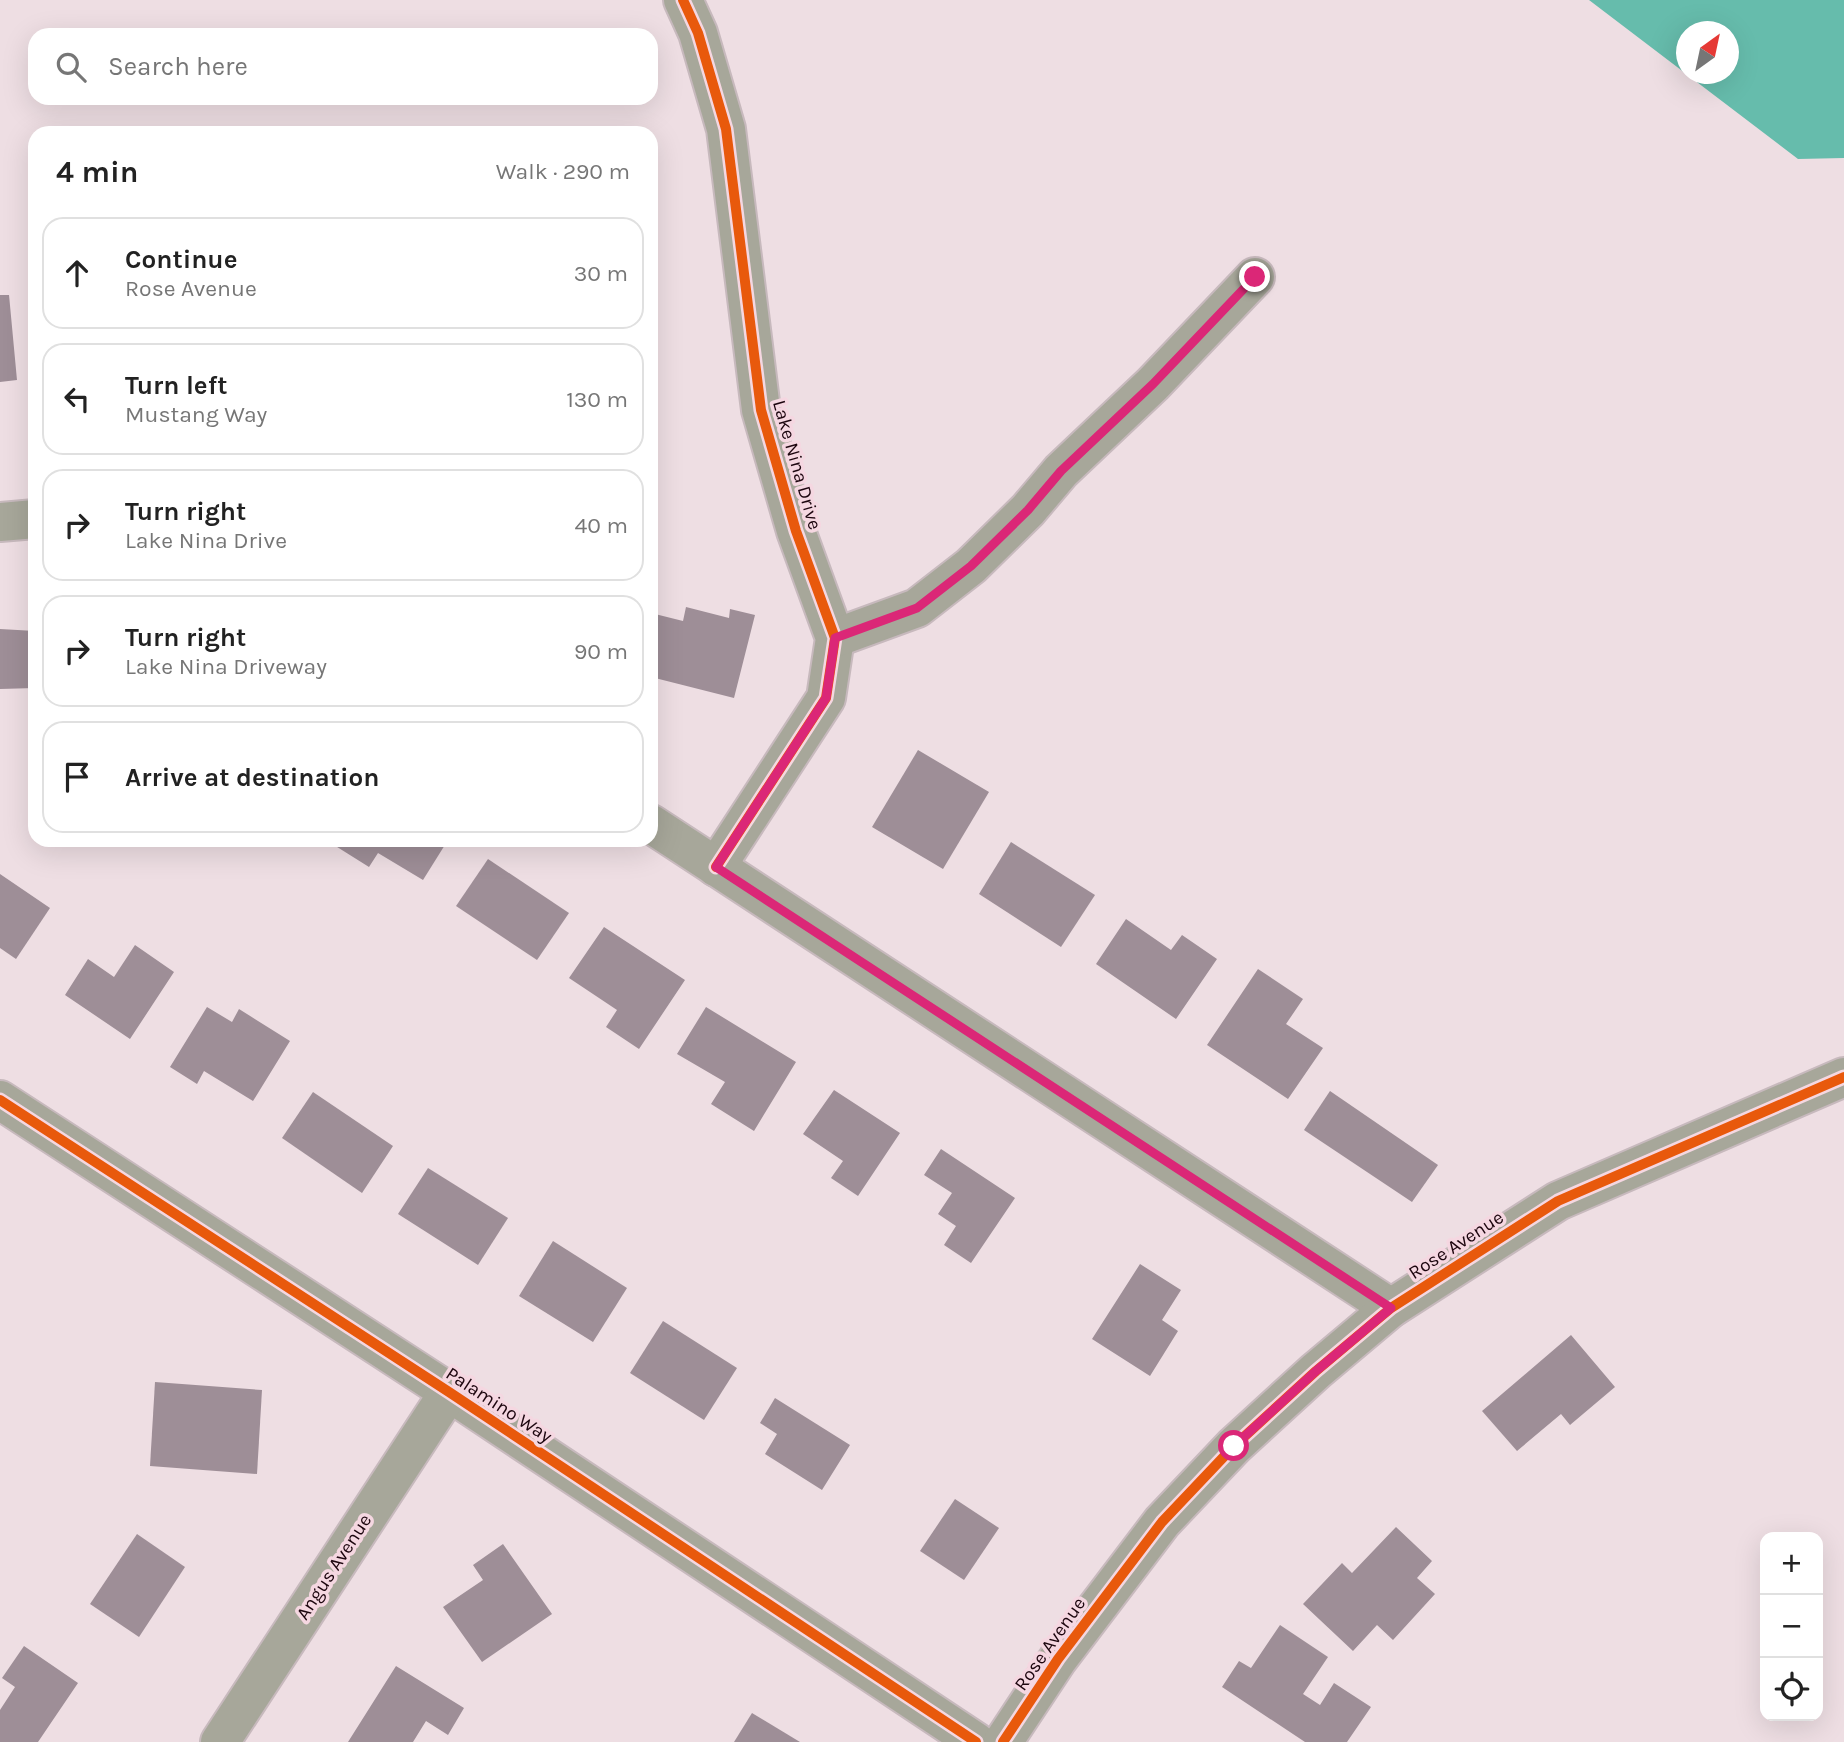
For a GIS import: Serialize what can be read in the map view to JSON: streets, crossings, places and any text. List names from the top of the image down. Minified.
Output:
{"streets":{"street":["Lake Nina Drive","Rose Avenue","Palamino Way","Angus Avenue"]},"crossings":[["Palamino Way","Angus Avenue"]],"north":"top right","page":{"search":"Search here","heading":["4 min","Walk · 290 m"],"list":[["Continue","Rose Avenue","30 m"],["Turn left","Mustang Way","130 m"],["Turn right","Lake Nina Drive","40 m"],["Turn right","Lake Nina Driveway","90 m"],"Arrive at destination"],"map_buttons":["+","−"]}}
